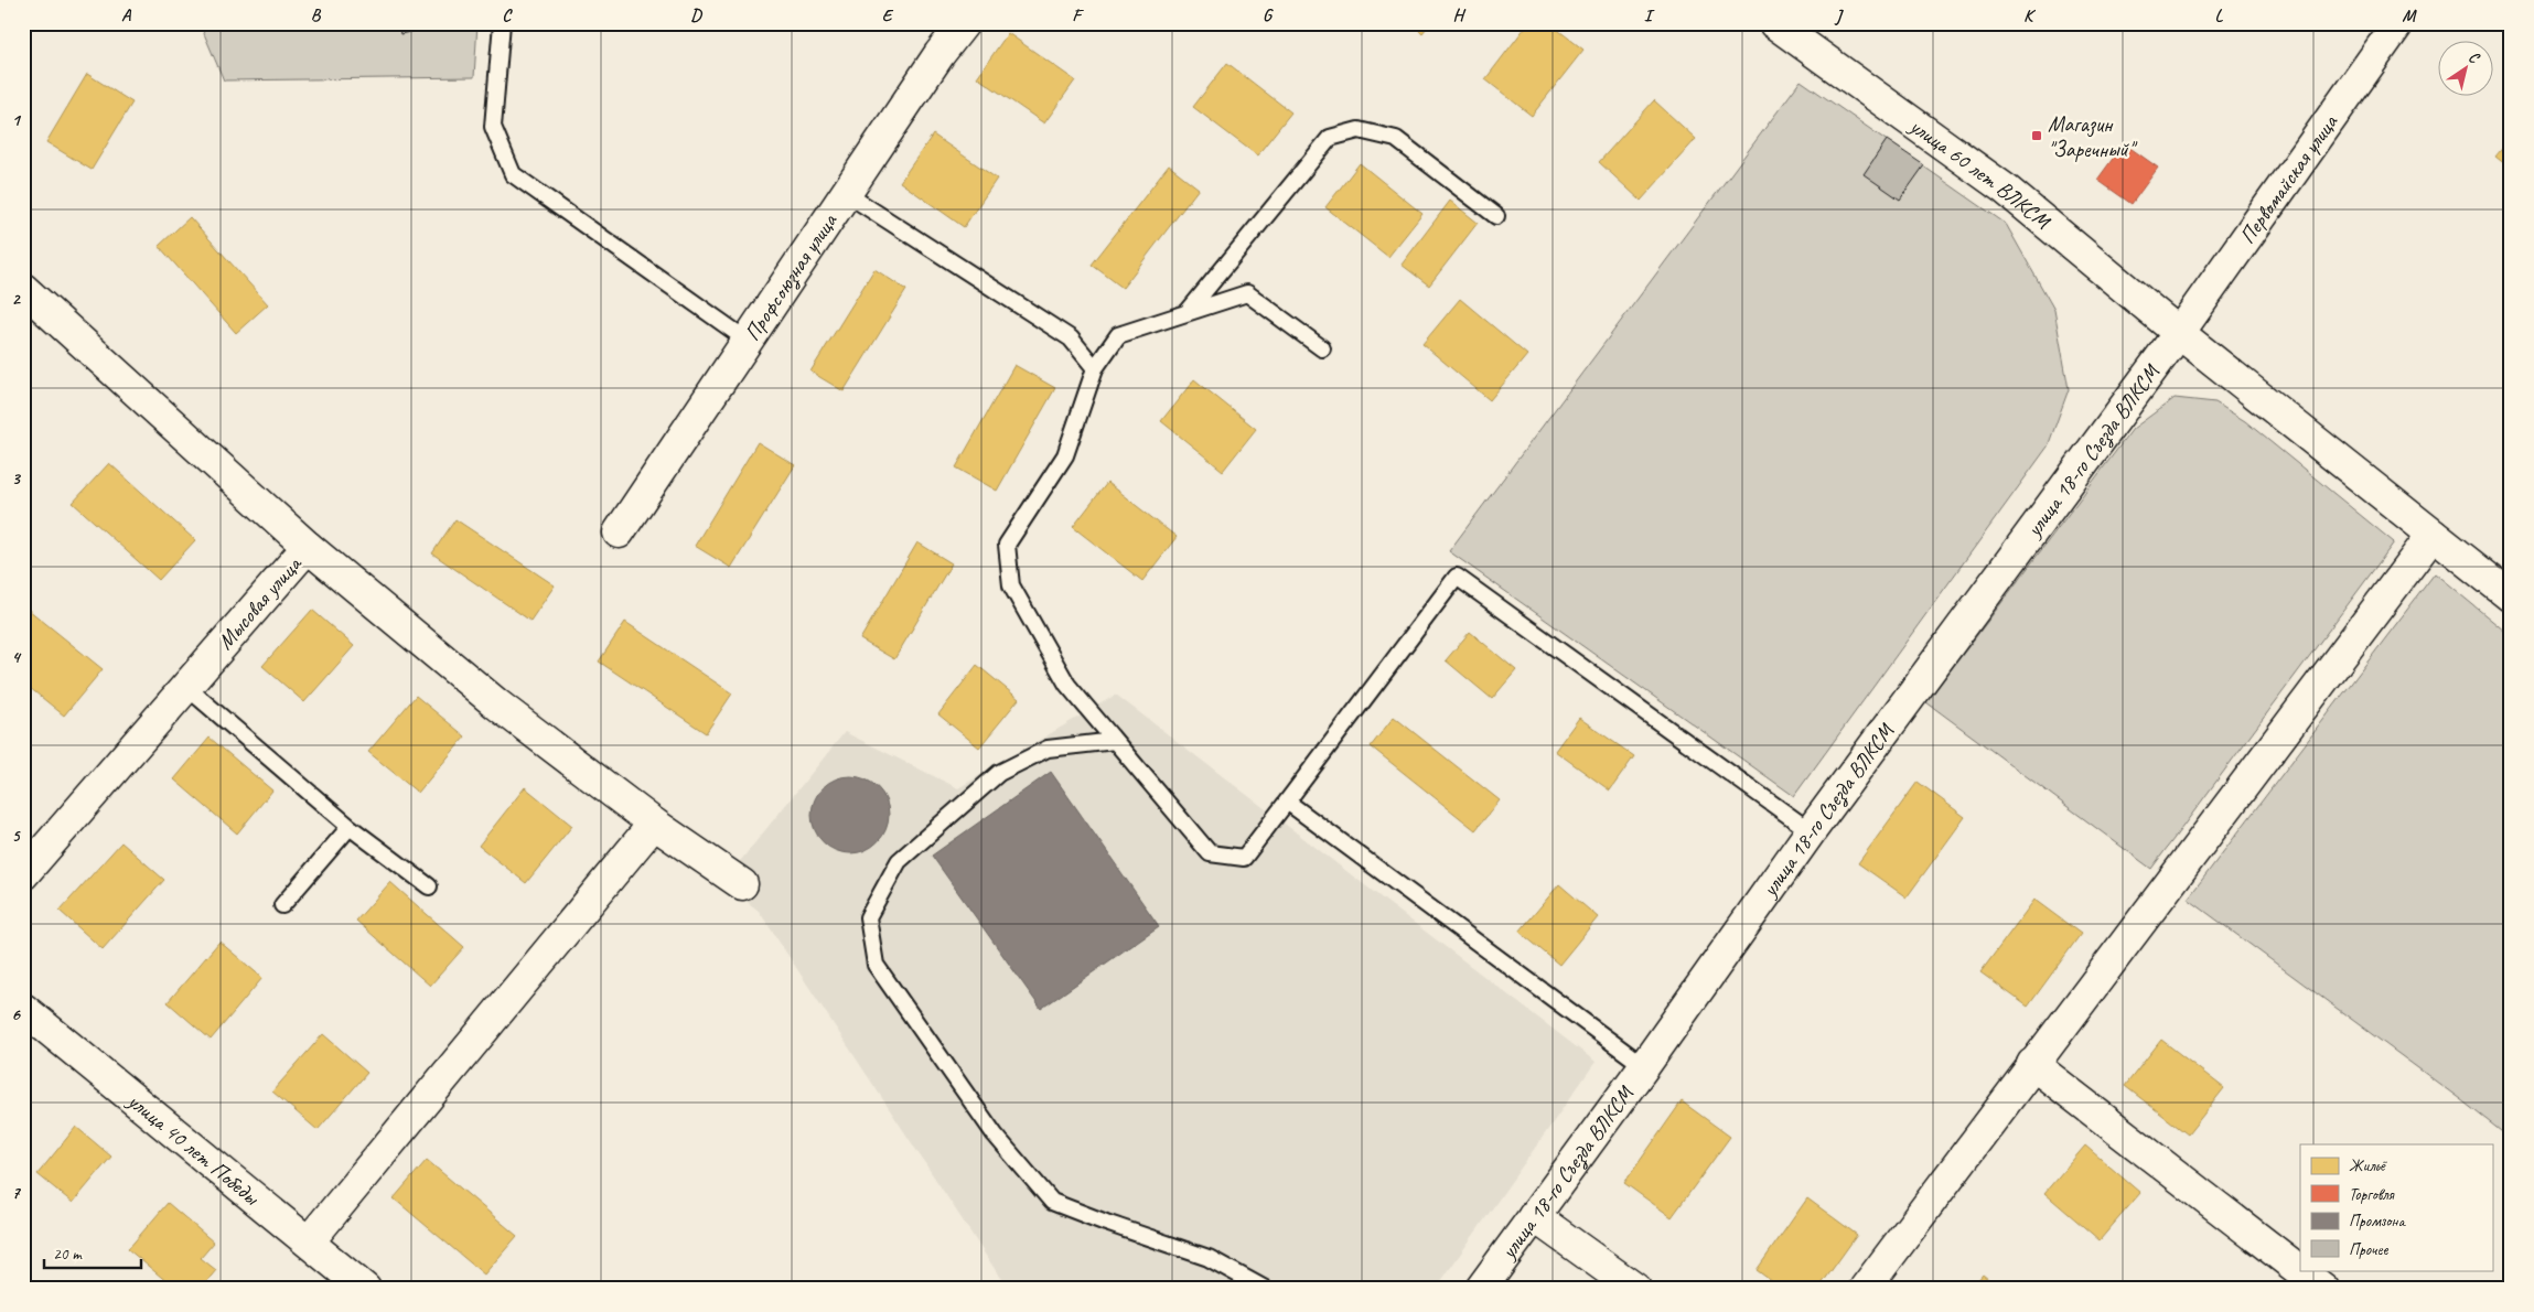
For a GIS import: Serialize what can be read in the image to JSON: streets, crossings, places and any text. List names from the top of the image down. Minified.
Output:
{"streets":{"street":["улица 60 лет ВЛКСМ","Первомайская улица","Профсоюзная улица","улица 18-го Съезда ВЛКСМ","Мысовая улица","улица 40 лет Победы"]},"crossings":[["улица 60 лет ВЛКСМ","Первомайская улица"],["улица 60 лет ВЛКСМ","улица 18-го Съезда ВЛКСМ"],["Первомайская улица","улица 18-го Съезда ВЛКСМ"]],"places":{"transit":["Магазин \"Заречный\""]},"legend":["Жильё","Торговля","Промзона","Прочее"],"scale_bar":"20 m","north":"top right","grid":{"columns":["A","B","C","D","E","F","G","H","I","J","K","L","M"],"rows":["1","2","3","4","5","6","7"]}}
